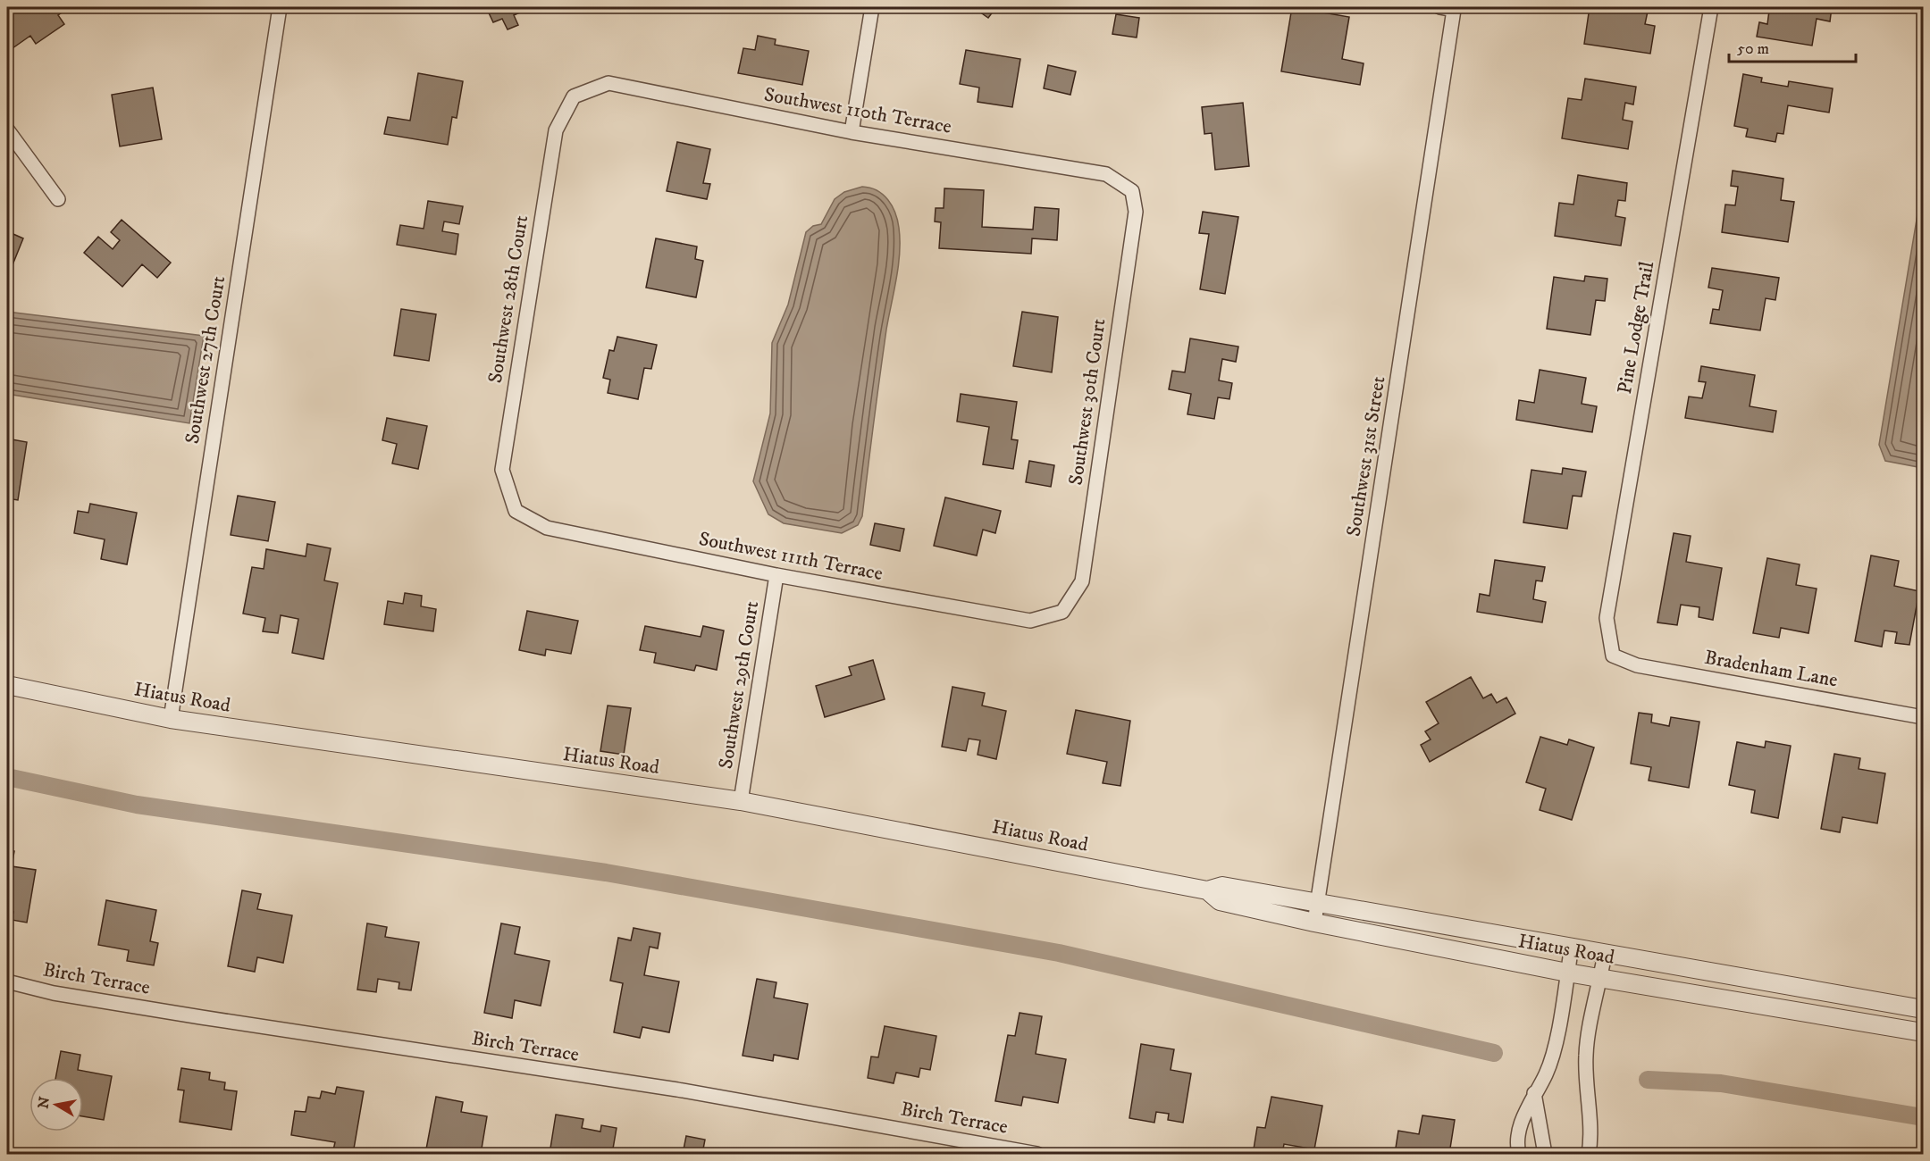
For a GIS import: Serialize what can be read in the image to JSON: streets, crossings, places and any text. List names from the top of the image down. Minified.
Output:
{"streets":{"street":["Southwest 110th Terrace","Southwest 28th Court","Pine Lodge Trail","Southwest 27th Court","Southwest 30th Court","Southwest 31st Street","Southwest 111th Terrace","Bradenham Lane","Southwest 29th Court","Hiatus Road","Birch Terrace"]},"crossings":[["Southwest 110th Terrace","Southwest 28th Court"],["Southwest 110th Terrace","Southwest 30th Court"],["Southwest 28th Court","Southwest 111th Terrace"],["Pine Lodge Trail","Bradenham Lane"],["Southwest 27th Court","Hiatus Road"],["Southwest 30th Court","Southwest 111th Terrace"],["Southwest 31st Street","Hiatus Road"],["Southwest 111th Terrace","Southwest 29th Court"],["Southwest 29th Court","Hiatus Road"]],"scale_bar":"50 m","north":"left"}
